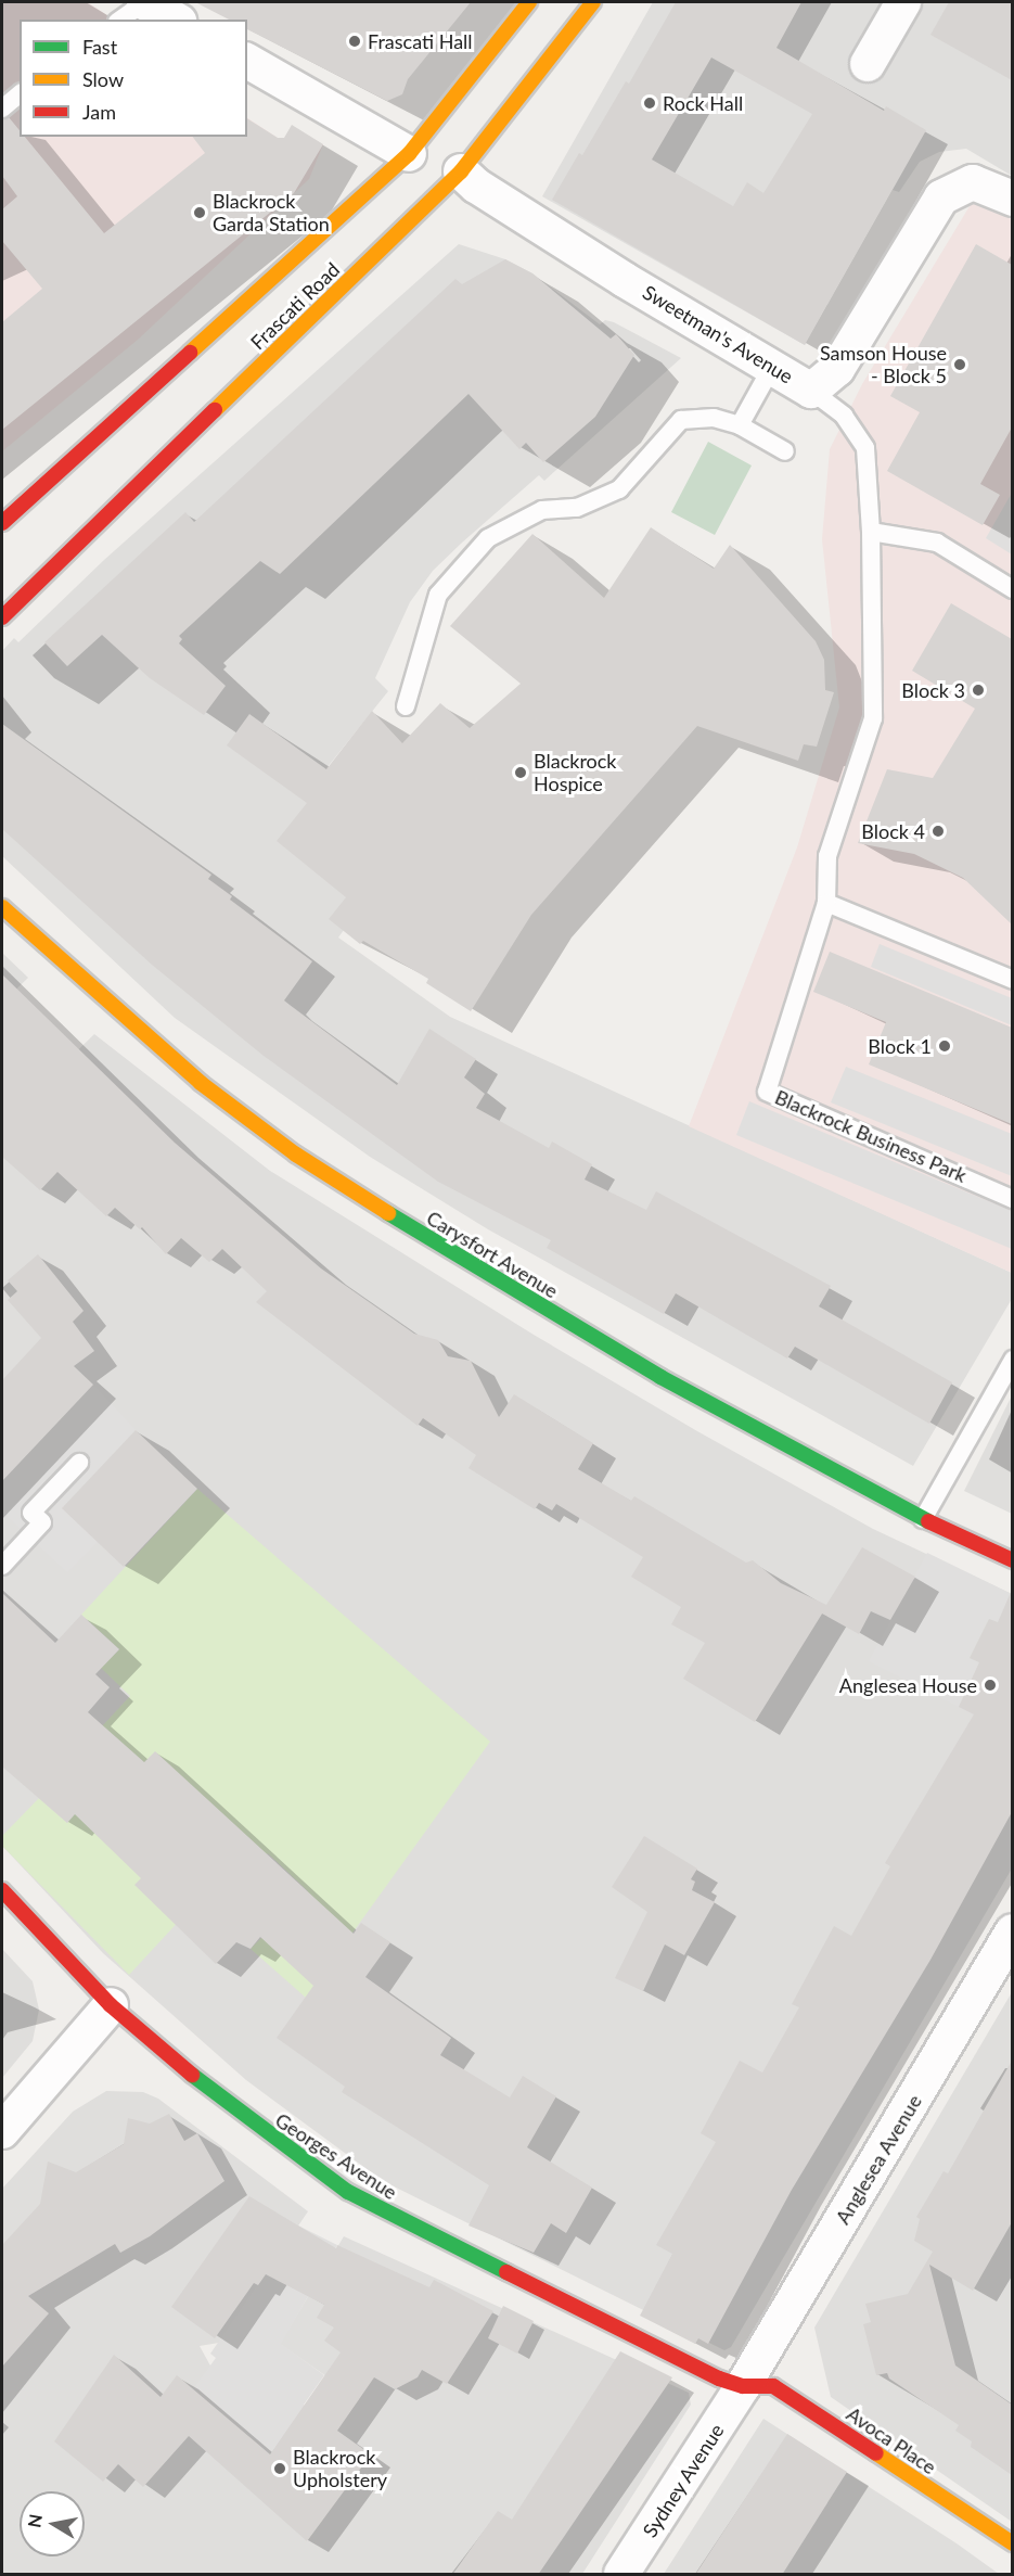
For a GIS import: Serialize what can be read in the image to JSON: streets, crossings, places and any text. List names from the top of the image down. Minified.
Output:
{"streets":{"main road":["Frascati Road","Carysfort Avenue","Georges Avenue","Avoca Place"],"street":["Sweetman's Avenue","Anglesea Avenue","Sydney Avenue"],"lane":["Blackrock Business Park"]},"crossings":[["Frascati Road","Sweetman's Avenue"],["Sweetman's Avenue","Blackrock Business Park"],["Georges Avenue","Anglesea Avenue"],["Georges Avenue","Avoca Place"],["Georges Avenue","Sydney Avenue"],["Anglesea Avenue","Avoca Place"],["Anglesea Avenue","Sydney Avenue"],["Avoca Place","Sydney Avenue"]],"places":["Frascati Hall","Rock Hall","Blackrock Garda Station","Samson House - Block 5","Block 3","Blackrock Hospice","Block 4","Block 1","Anglesea House","Blackrock Upholstery"],"legend":["Fast","Slow","Jam"],"north":"left"}
